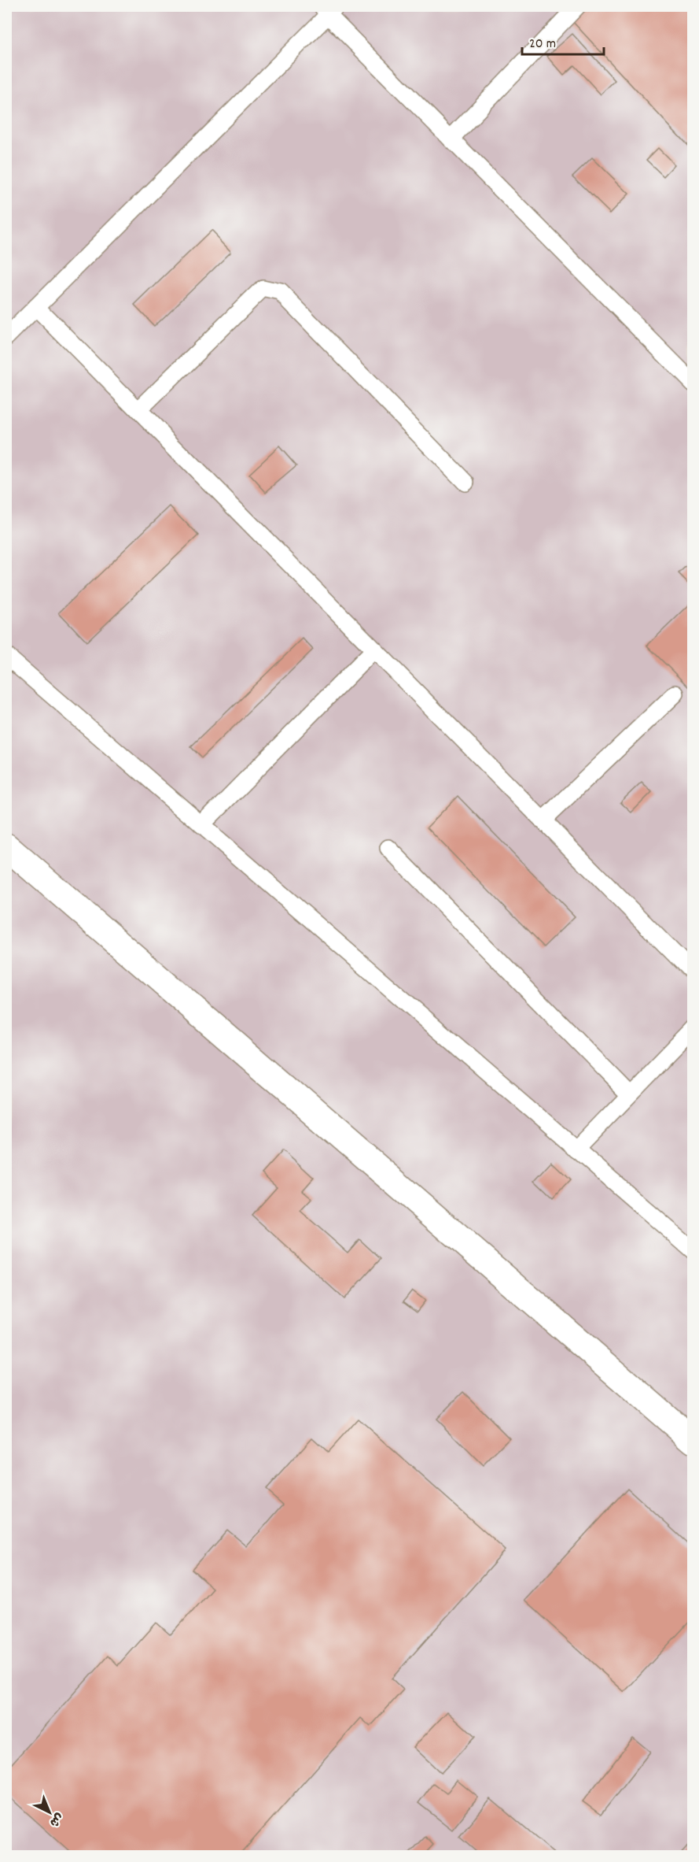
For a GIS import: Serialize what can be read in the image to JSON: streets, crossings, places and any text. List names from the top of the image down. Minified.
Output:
{"scale_bar":"20 m","north":"bottom right"}
